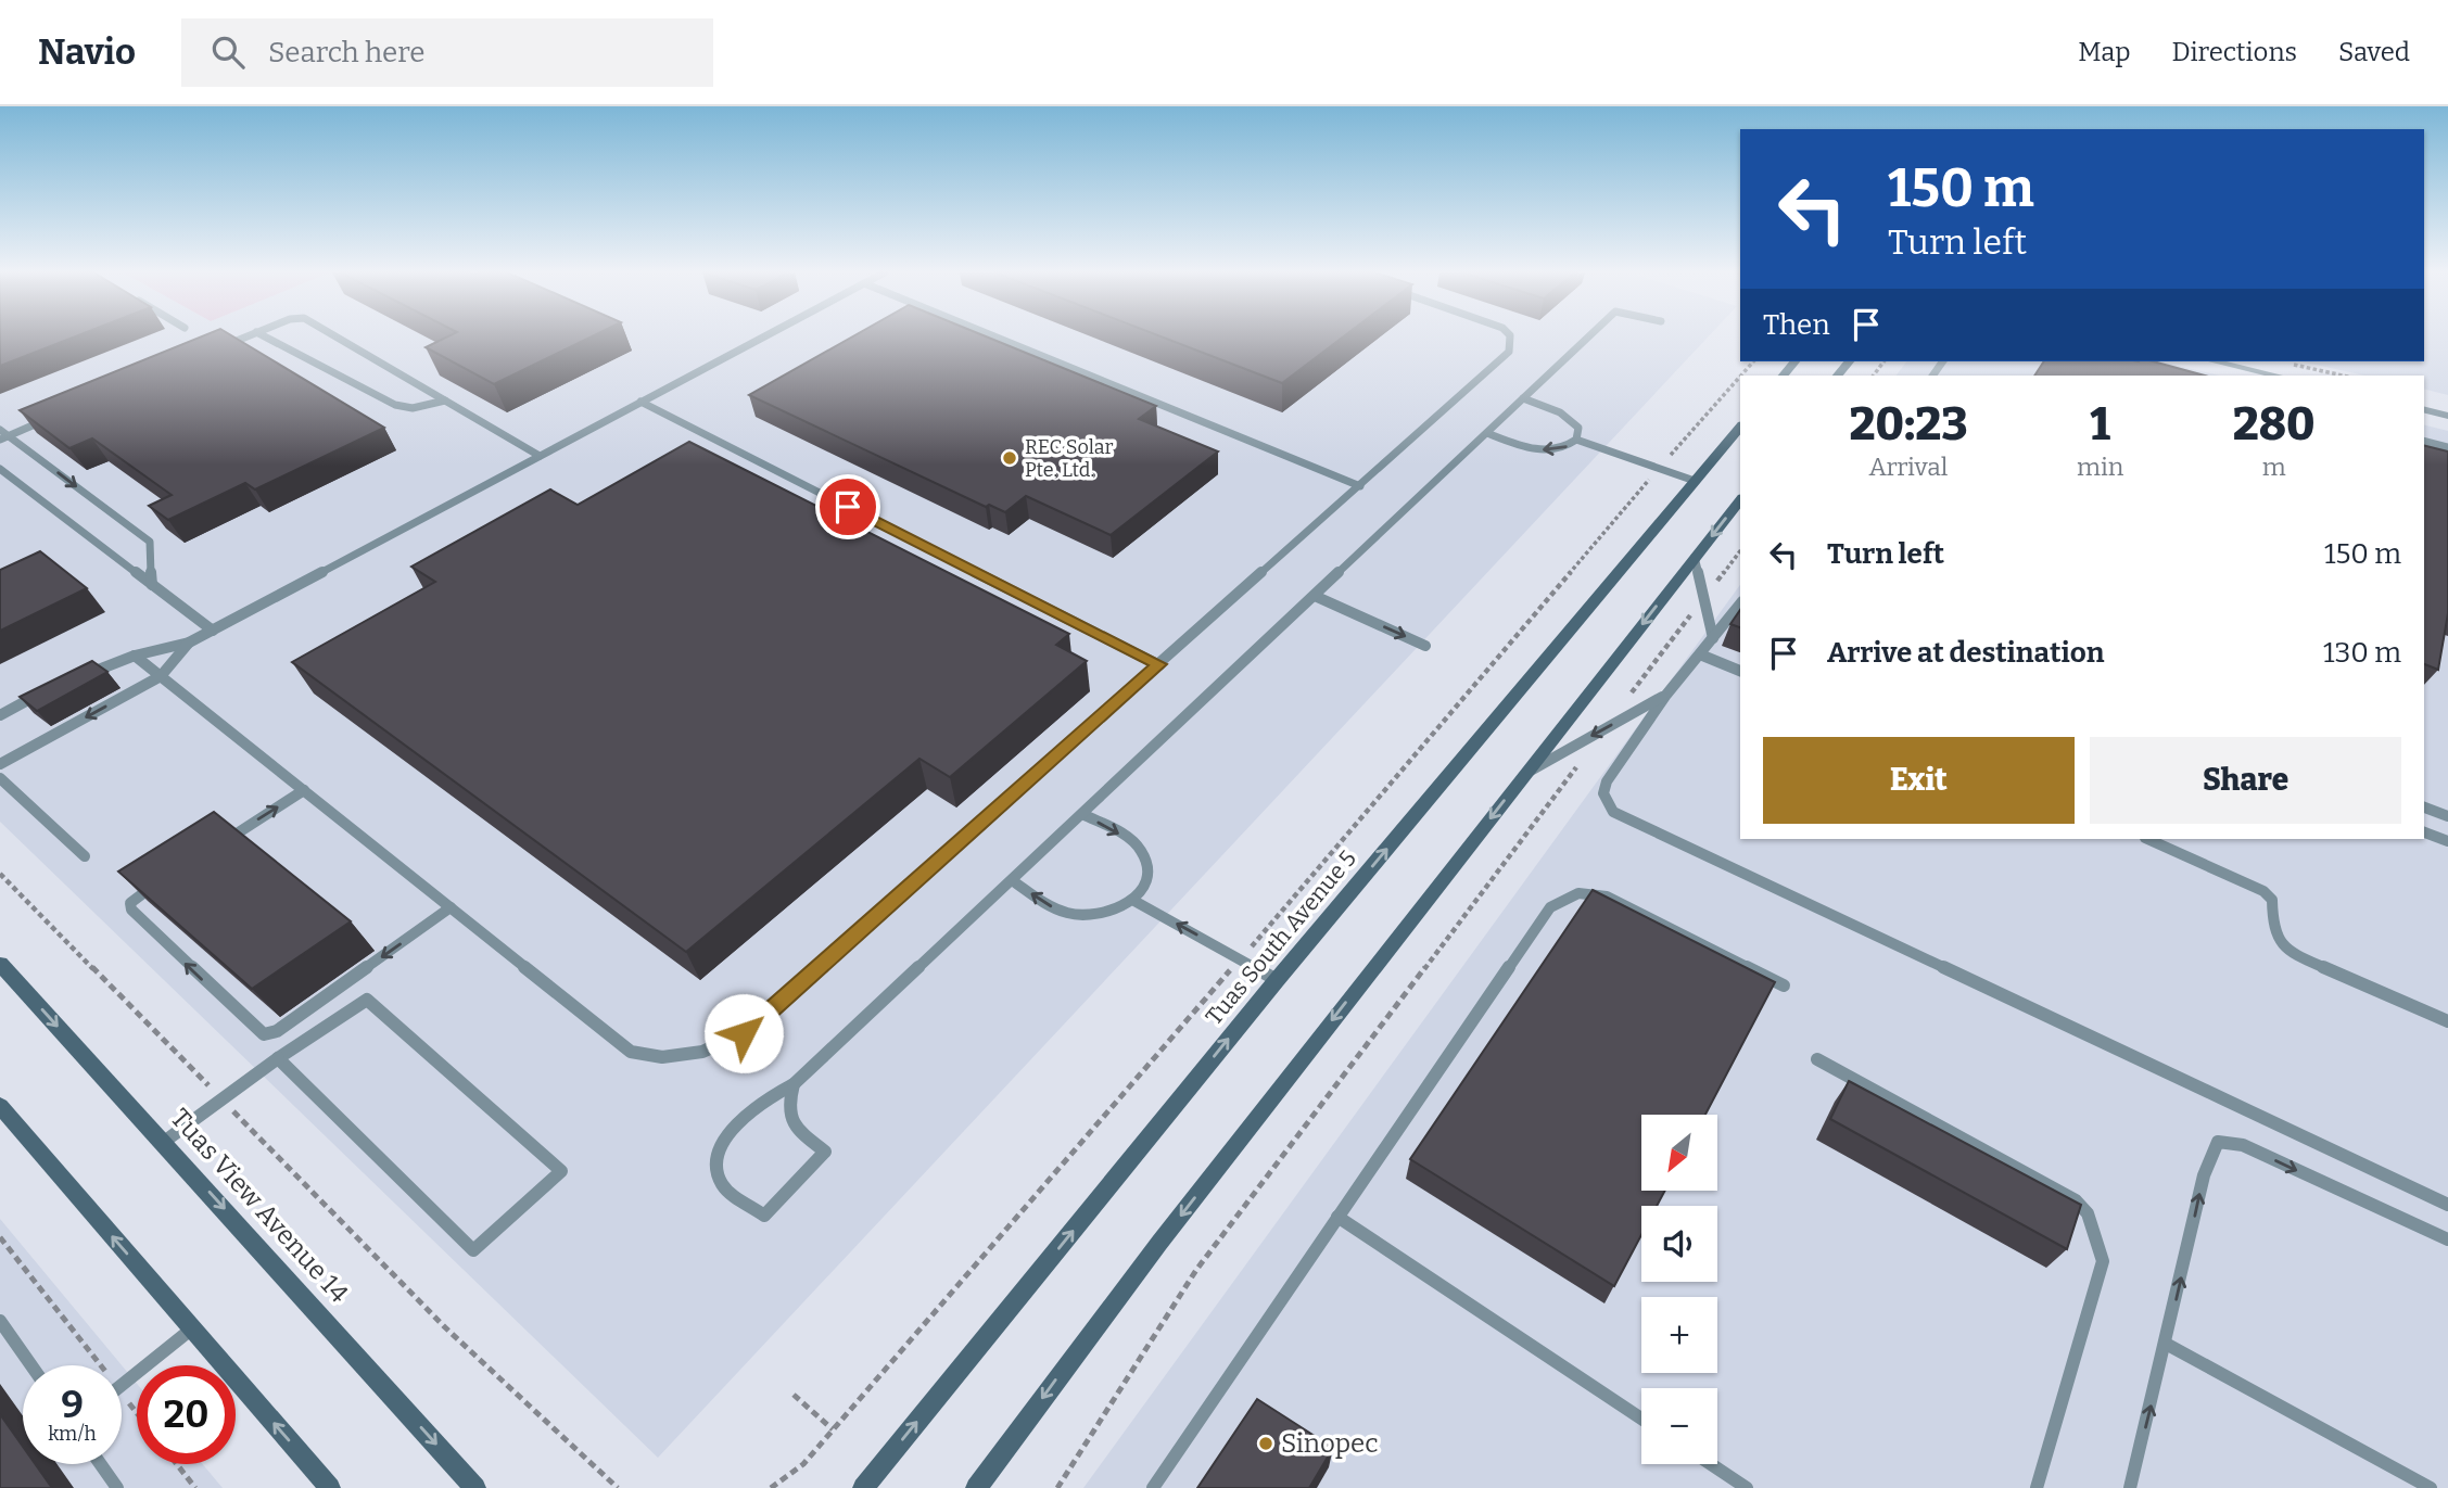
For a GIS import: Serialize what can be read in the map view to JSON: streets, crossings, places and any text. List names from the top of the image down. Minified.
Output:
{"streets":{"street":["Tuas South Avenue 5","Tuas View Avenue 14"]},"places":["REC Solar Pte. Ltd.","Sinopec"],"north":"bottom left","page":{"header":"Navio","search":"Search here","nav":["Map","Directions","Saved"],"turn":["150 m","Turn left"],"then":"Then","eta":["20:23","Arrival","1","min","280","m"],"list":[{"name":"Turn left","value":"150 m"},{"name":"Arrive at destination","value":"130 m"}],"buttons":["Exit","Share"],"map_buttons":["+","−"],"speed":"9 km/h","limit":"20"}}
